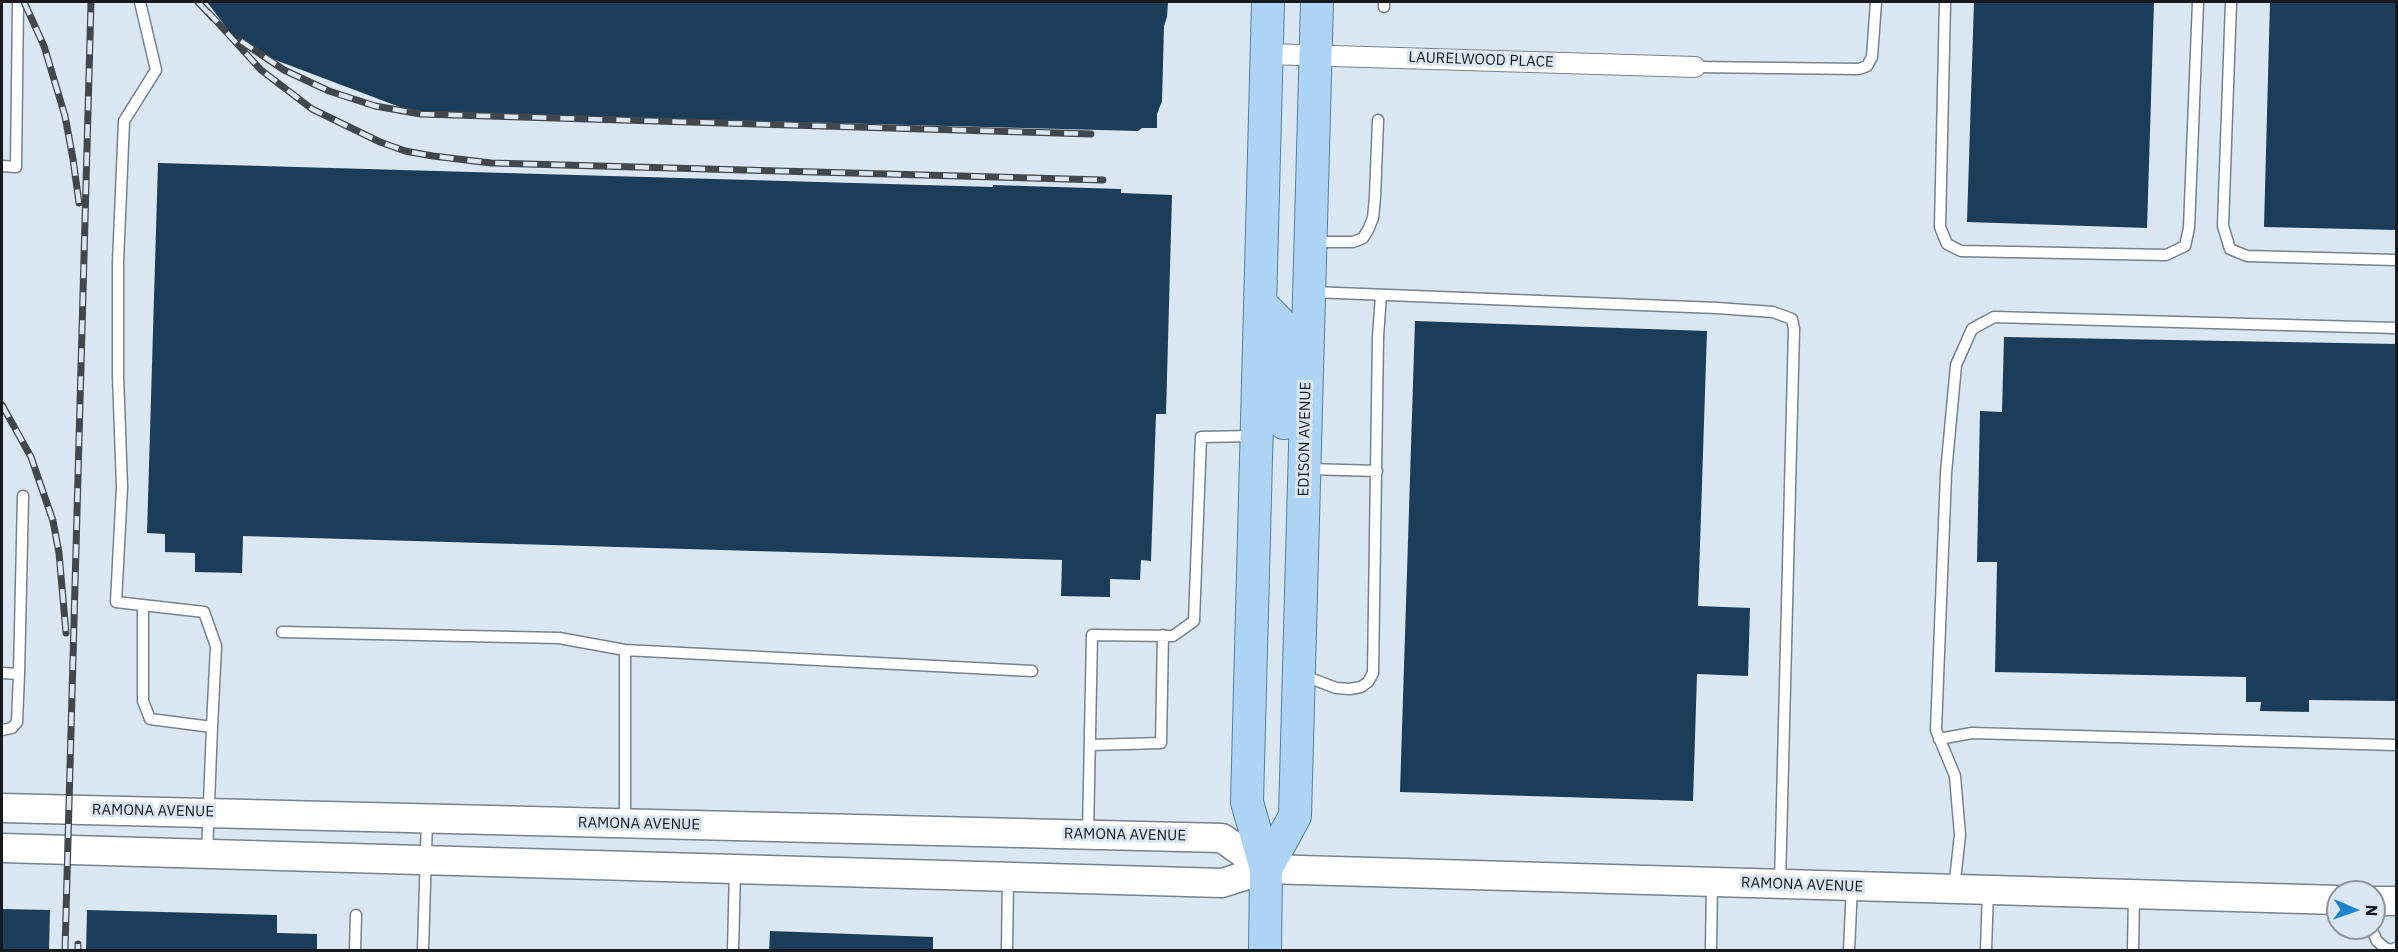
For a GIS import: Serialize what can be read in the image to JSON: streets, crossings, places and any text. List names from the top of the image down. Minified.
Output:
{"streets":{"main road":["EDISON AVENUE","RAMONA AVENUE"],"street":["LAURELWOOD PLACE"]},"crossings":[["LAURELWOOD PLACE","EDISON AVENUE"],["EDISON AVENUE","RAMONA AVENUE"]],"north":"right"}
